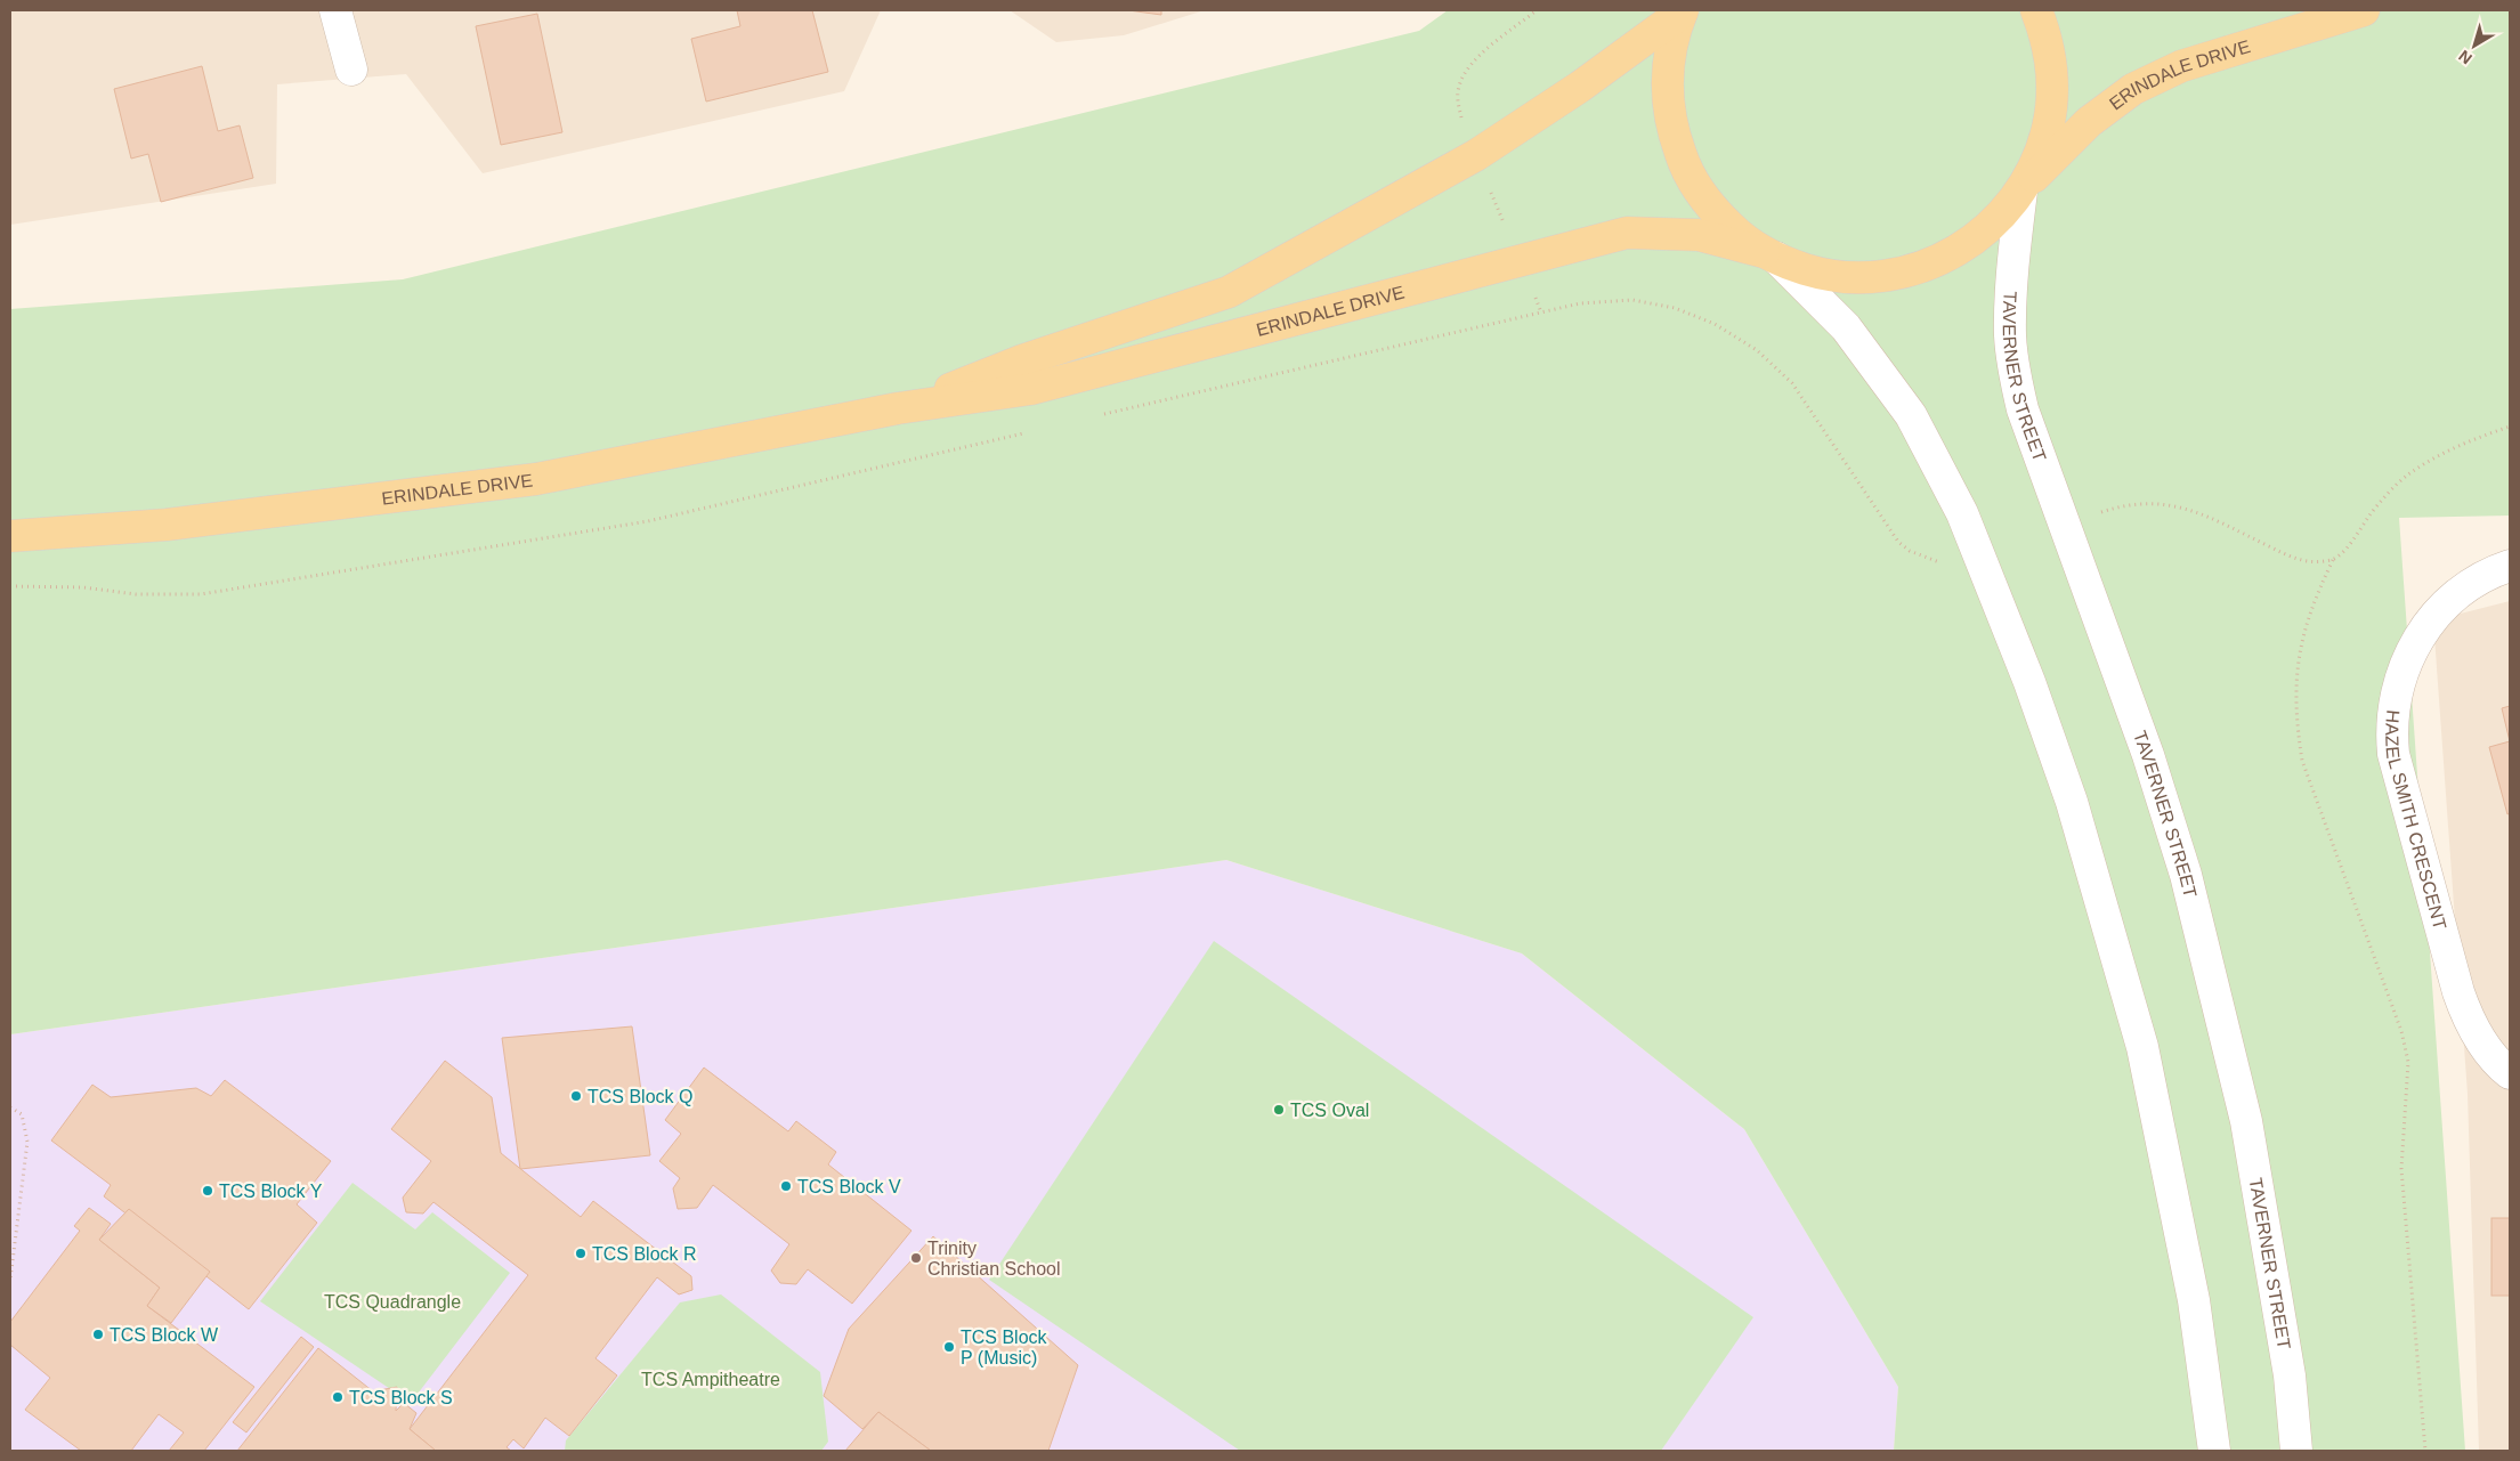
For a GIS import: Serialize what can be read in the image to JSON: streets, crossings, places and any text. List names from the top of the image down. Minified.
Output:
{"streets":{"main road":["ERINDALE DRIVE","TAVERNER STREET","HAZEL SMITH CRESCENT"]},"crossings":[["ERINDALE DRIVE","TAVERNER STREET"]],"parks":["TCS Quadrangle","TCS Ampitheatre"],"places":["TCS Block Q","TCS Oval","TCS Block V","TCS Block Y","TCS Block R","Trinity Christian School","TCS Block W","TCS Block P (Music)","TCS Block S"],"north":"bottom left"}
